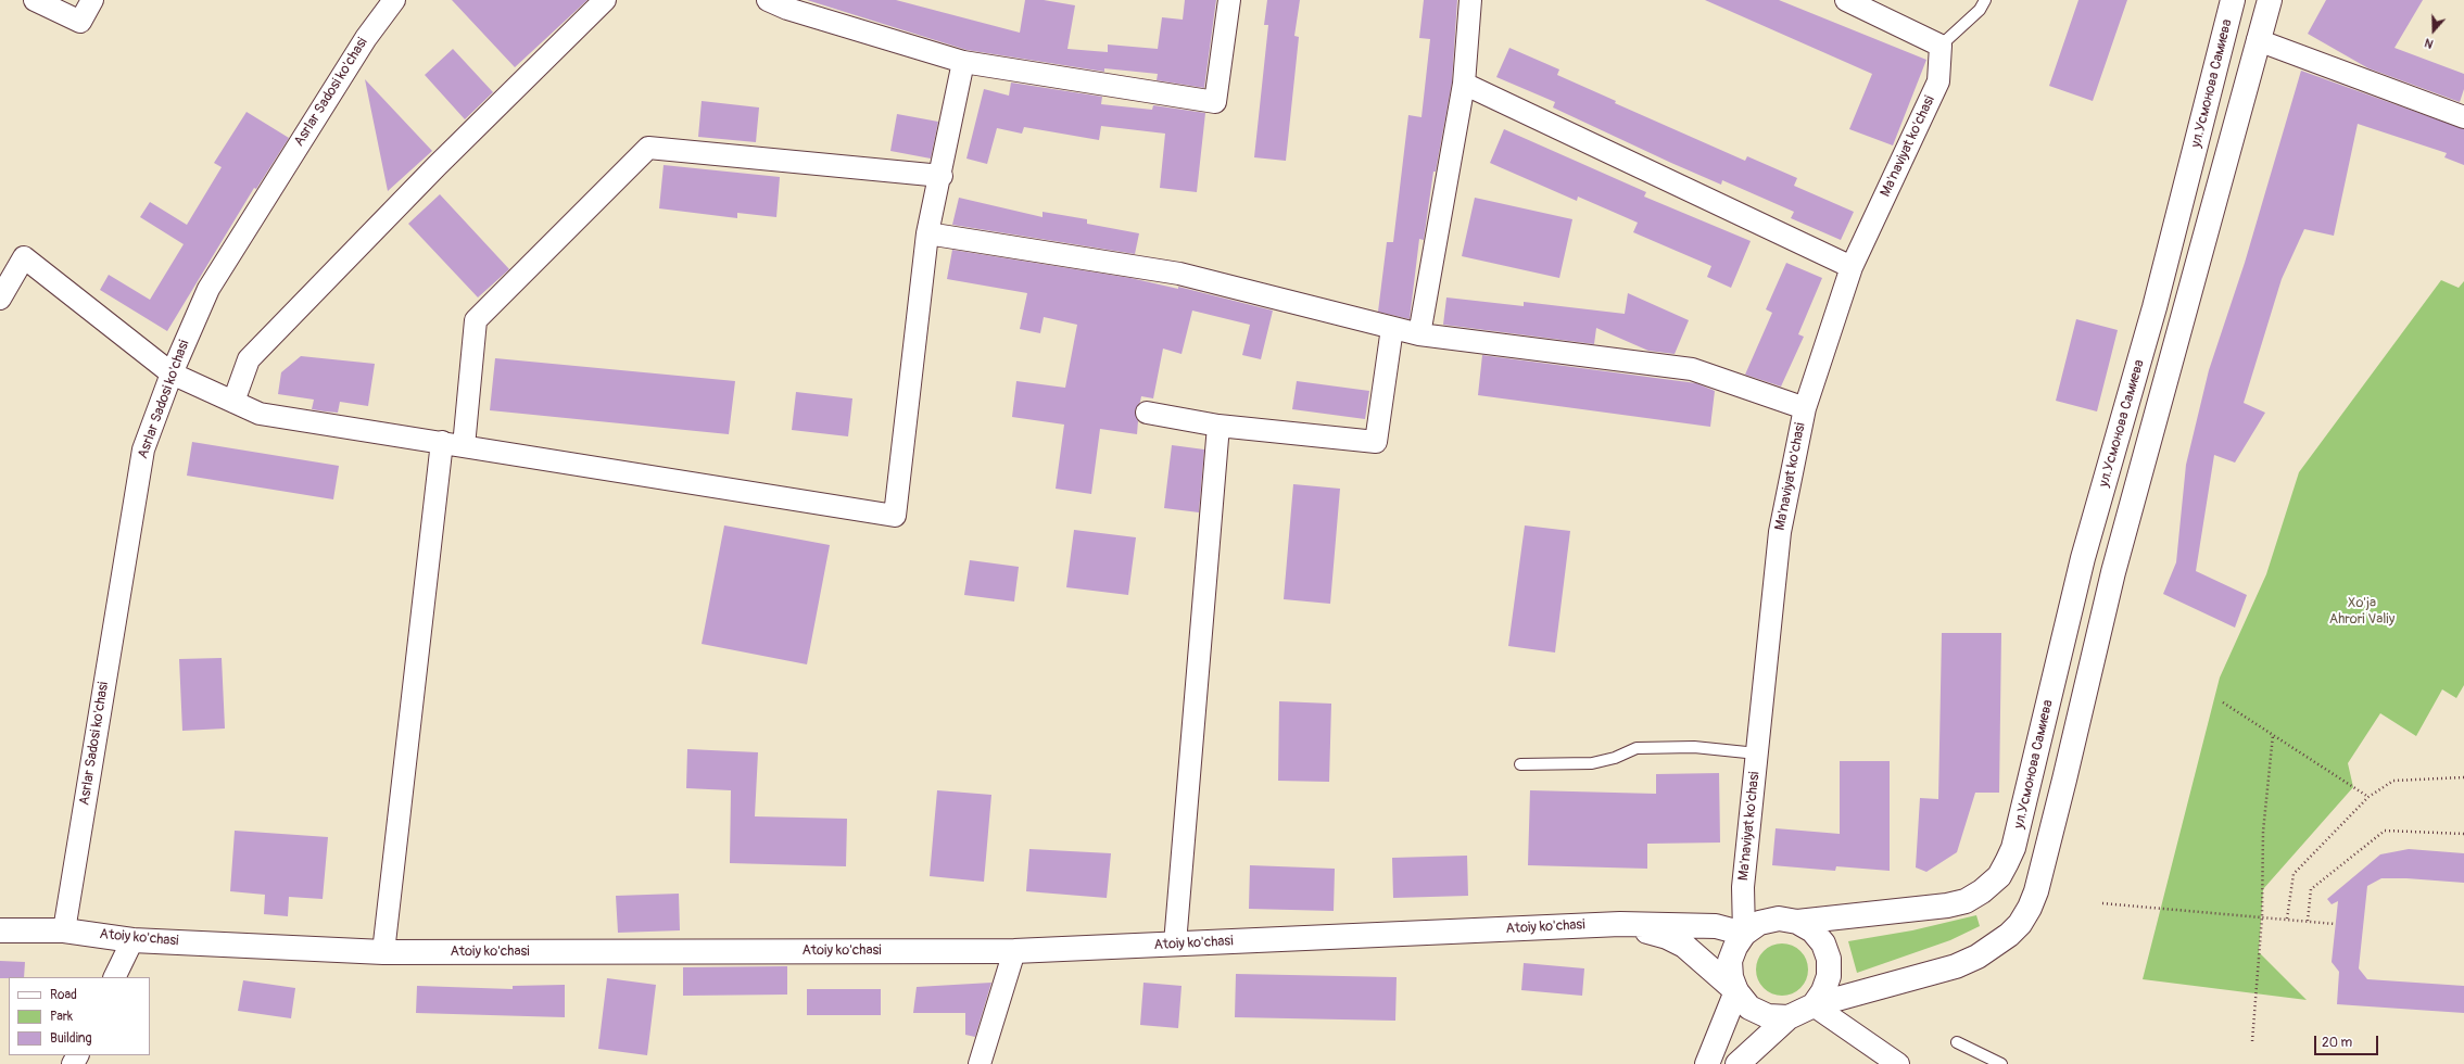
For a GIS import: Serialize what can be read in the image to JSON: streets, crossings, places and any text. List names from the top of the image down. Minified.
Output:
{"streets":{"main road":["ул.Усмонова Самиева","Atoiy ko'chasi"],"street":["Asrlar Sadosi ko'chasi","Ma'naviyat ko'chasi"]},"crossings":[["ул.Усмонова Самиева","Ma'naviyat ko'chasi"],["ул.Усмонова Самиева","Atoiy ko'chasi"],["Asrlar Sadosi ko'chasi","Atoiy ko'chasi"],["Ma'naviyat ko'chasi","Atoiy ko'chasi"]],"parks":["Xo'ja Ahrori Valiy"],"legend":["Road","Park","Building"],"scale_bar":"20 m","north":"bottom"}
